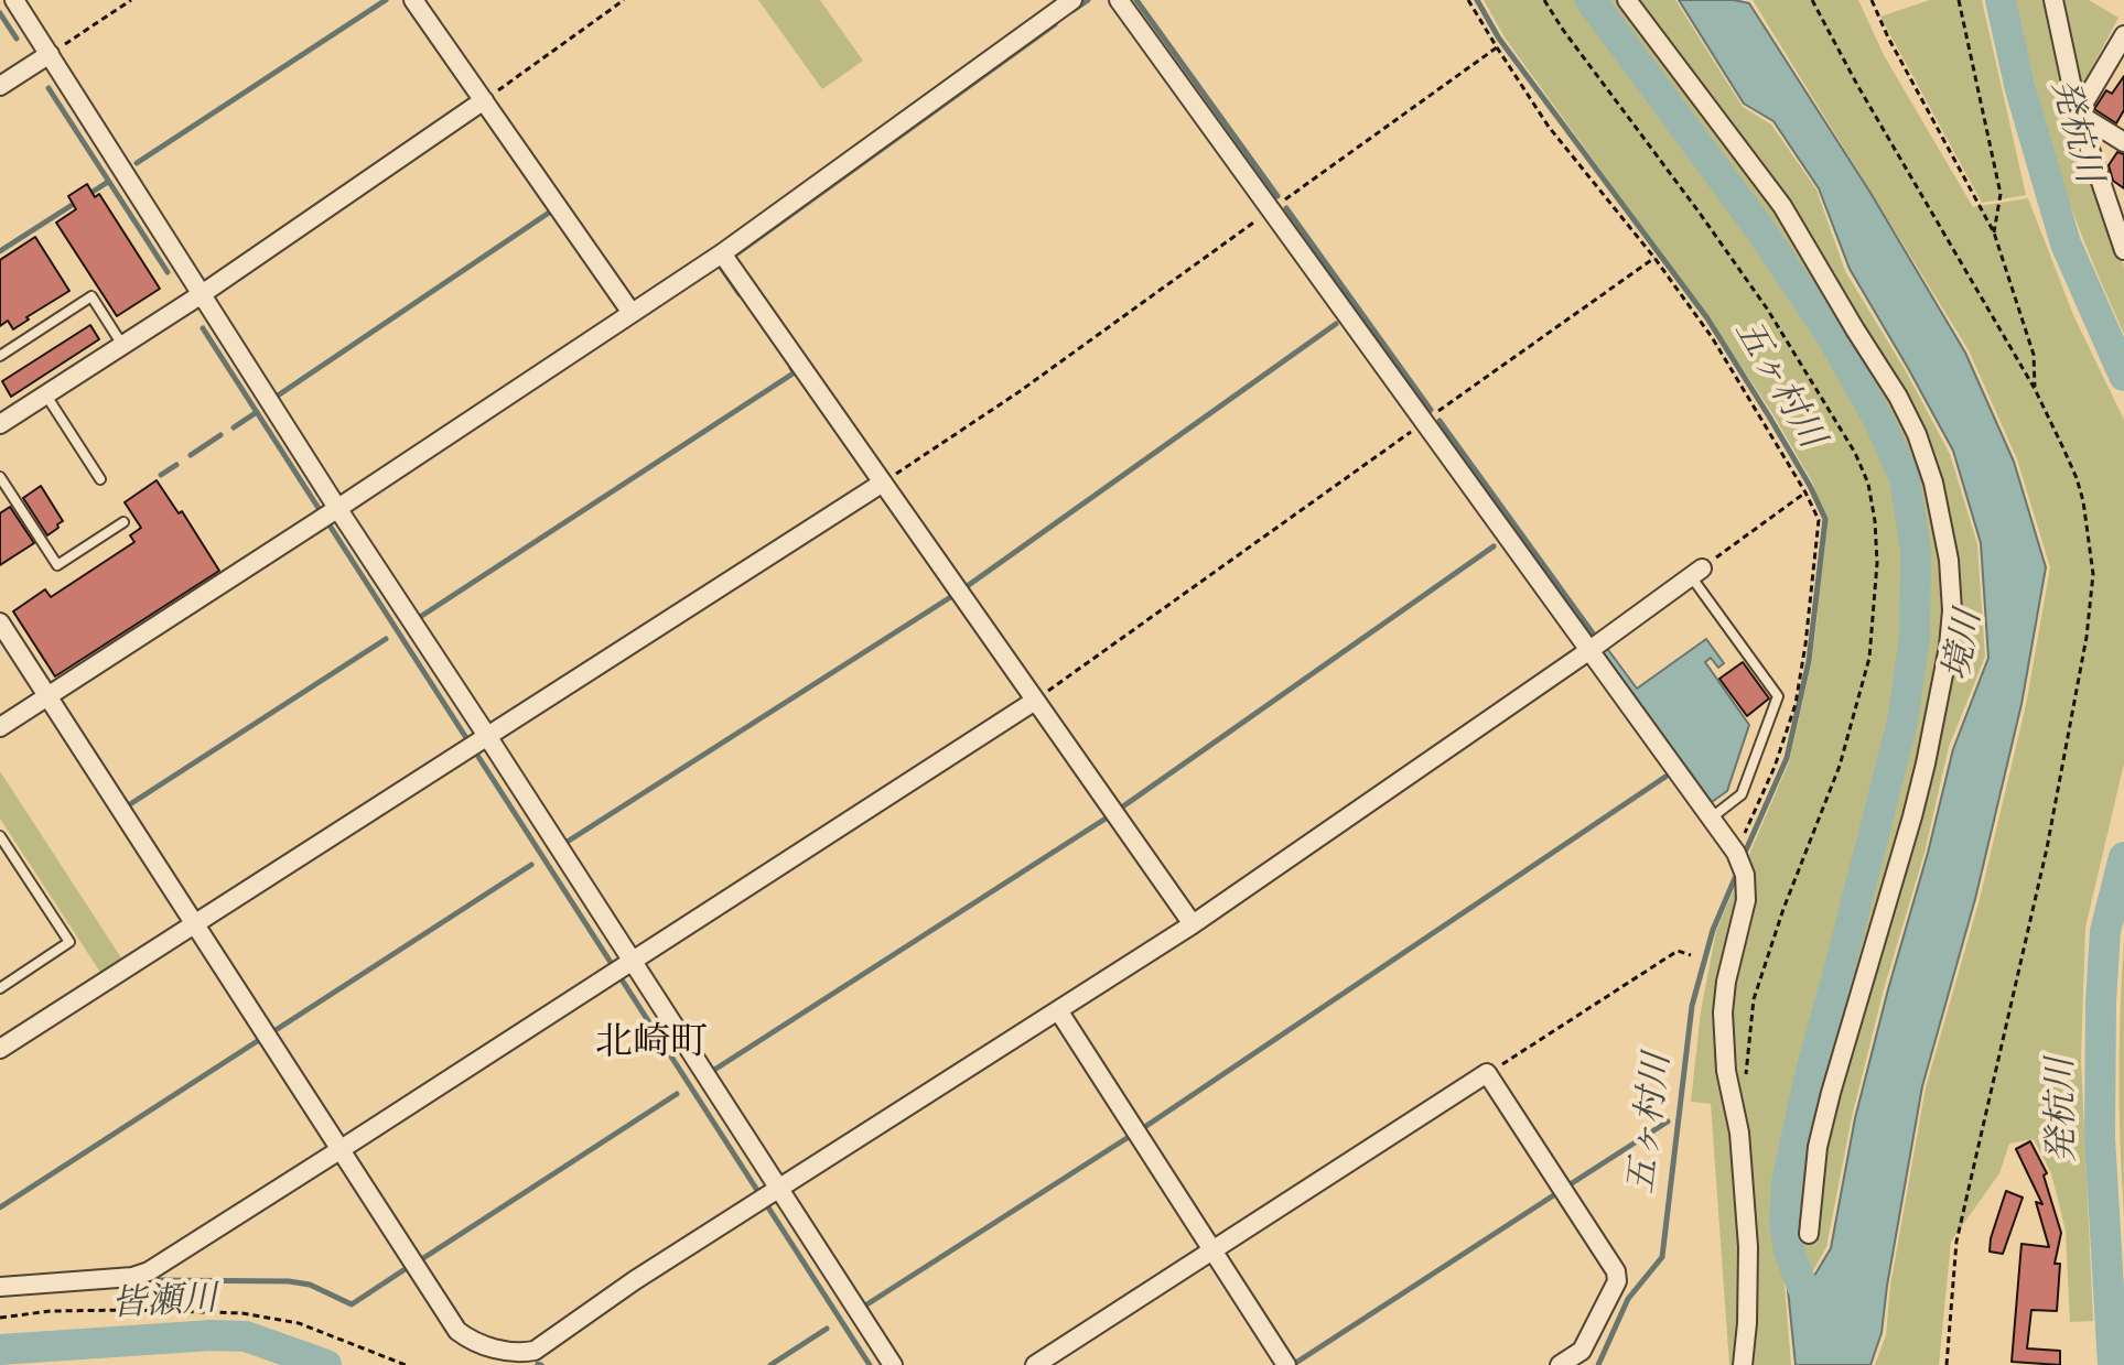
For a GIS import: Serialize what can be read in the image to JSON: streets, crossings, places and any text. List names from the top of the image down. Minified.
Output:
{"districts":["北崎町"],"water":["発杭川","五ヶ村川","境川","皆瀬川"]}
